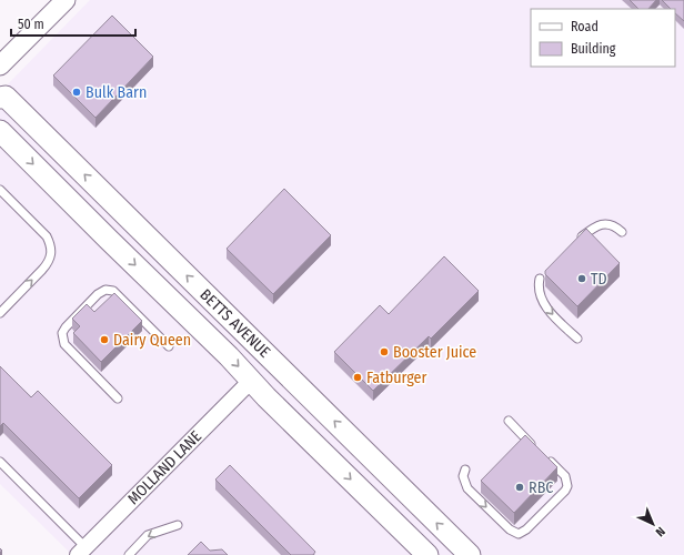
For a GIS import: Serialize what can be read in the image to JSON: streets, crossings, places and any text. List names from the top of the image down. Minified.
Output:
{"streets":{"main road":["BETTS AVENUE"],"street":["MOLLAND LANE"]},"crossings":[["BETTS AVENUE","MOLLAND LANE"]],"places":["Bulk Barn","TD","Dairy Queen","Booster Juice","Fatburger","RBC"],"legend":["Road","Building"],"scale_bar":"50 m","north":"bottom right"}
